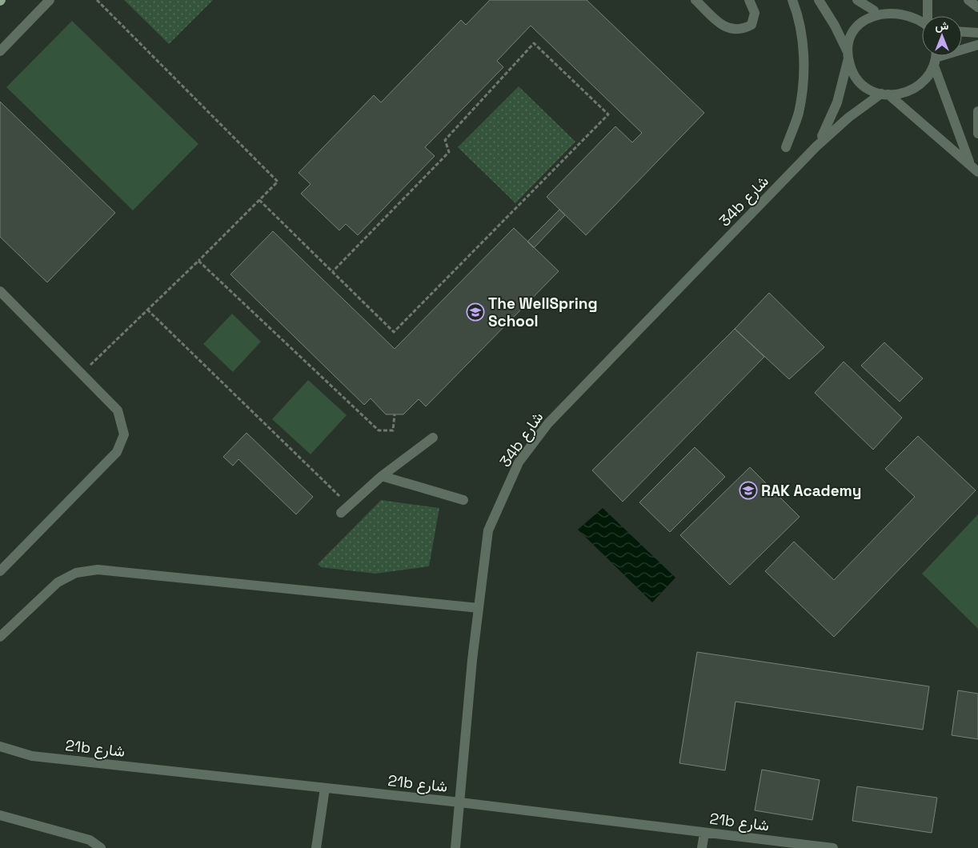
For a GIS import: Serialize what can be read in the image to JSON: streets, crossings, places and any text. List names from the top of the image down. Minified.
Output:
{"streets":{"street":["34b شارع","21b شارع"]},"crossings":[["34b شارع","21b شارع"]],"places":{"school or university":["The WellSpring School","RAK Academy"]},"north":"top"}
